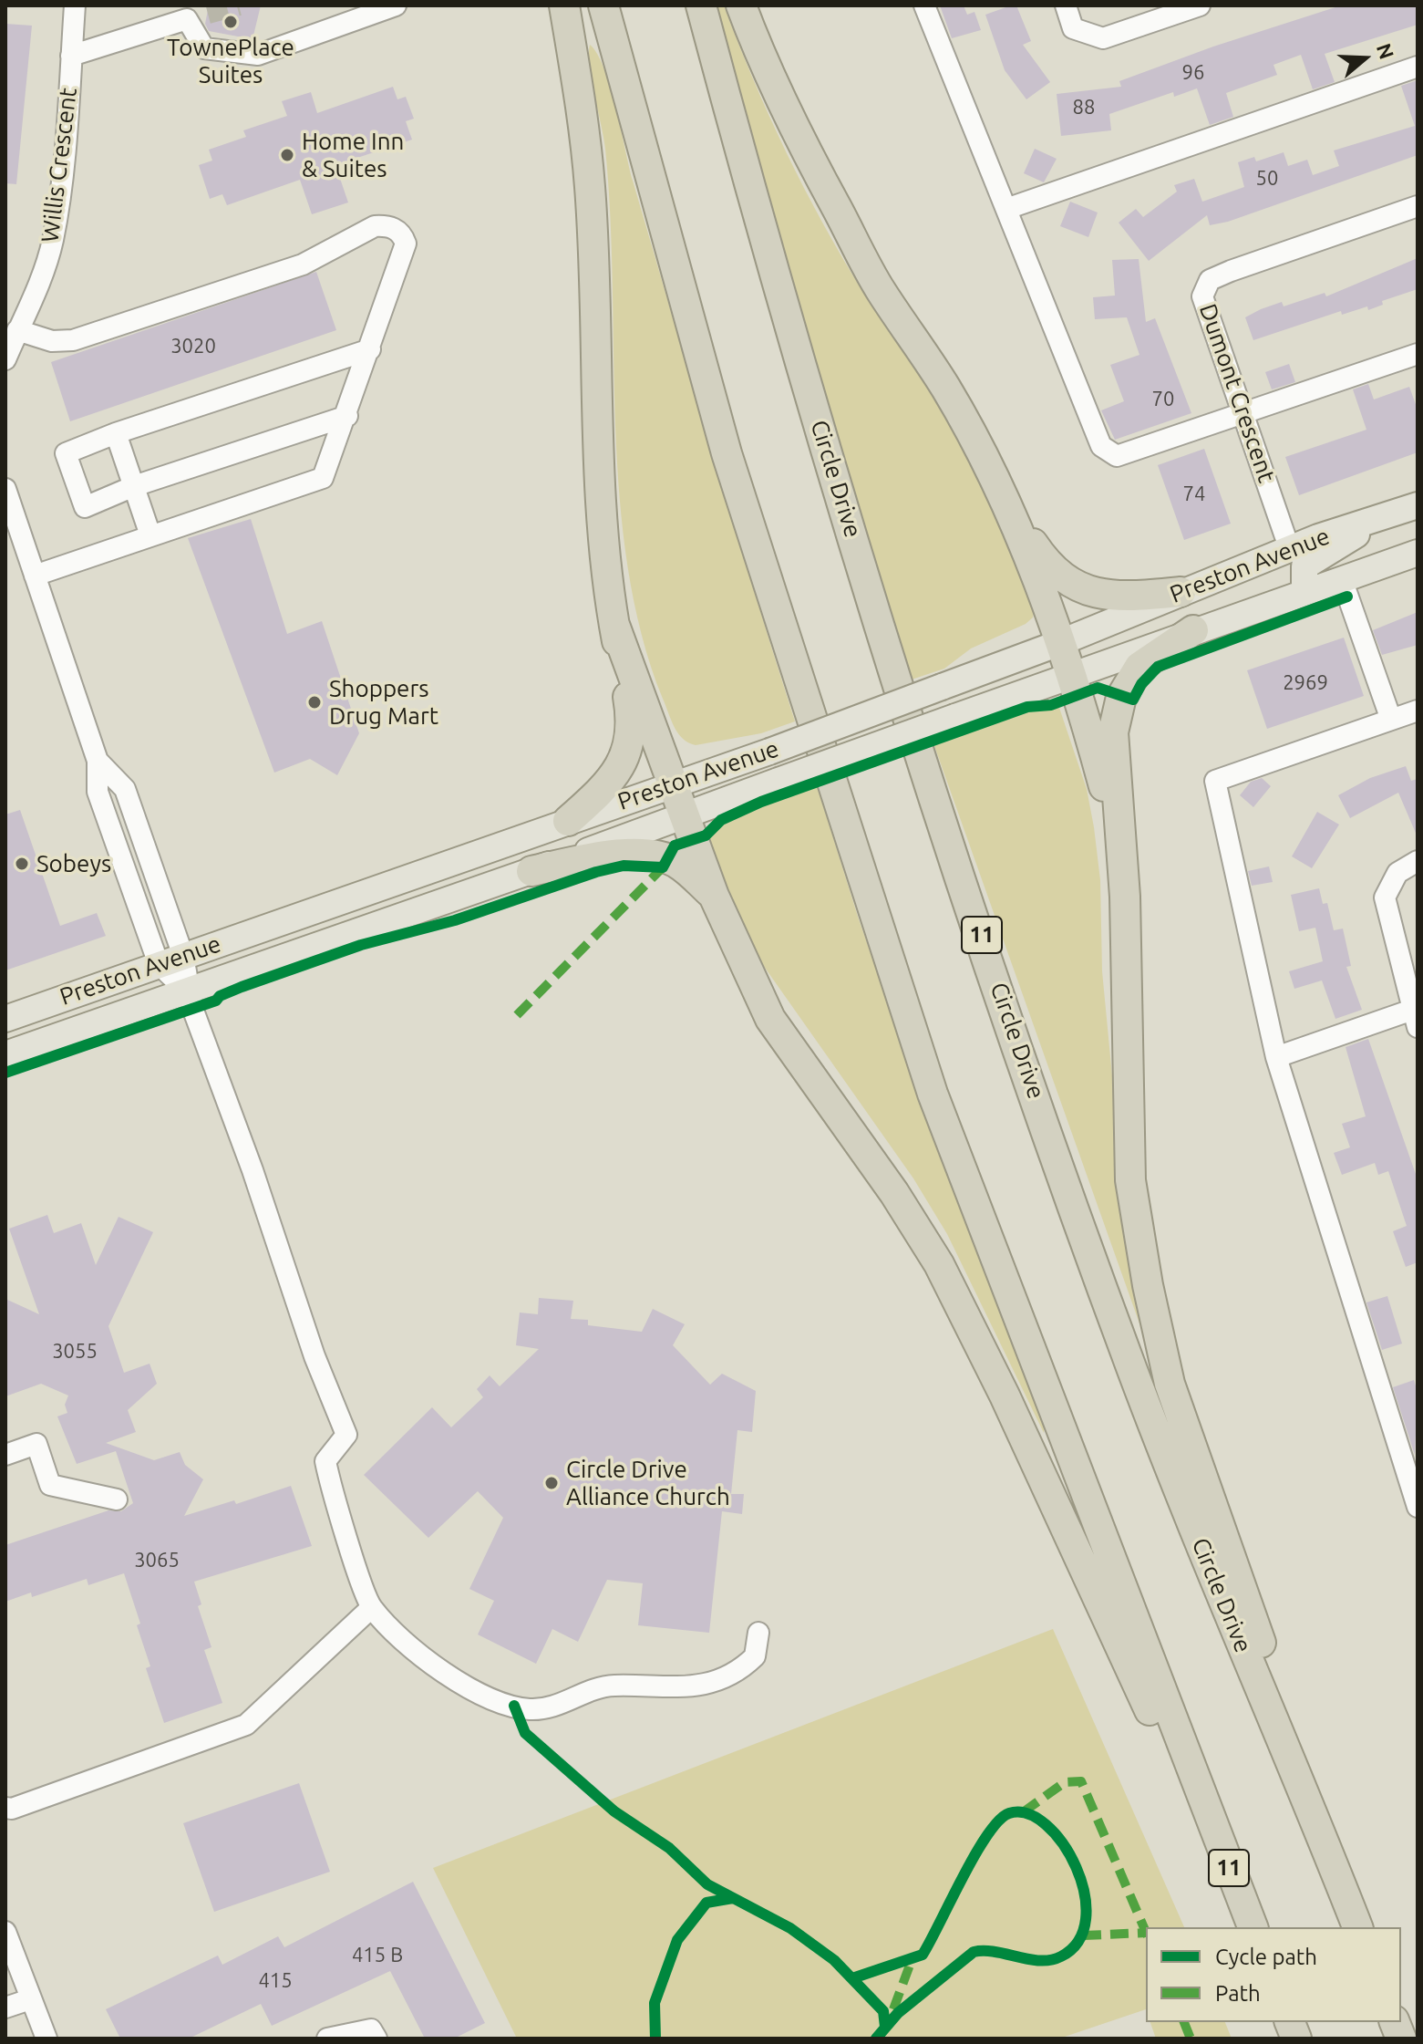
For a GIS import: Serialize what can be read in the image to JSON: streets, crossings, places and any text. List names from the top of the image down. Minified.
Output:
{"streets":{"highway":["Circle Drive","11"],"main road":["Preston Avenue"],"street":["Willis Crescent","Dumont Crescent"]},"crossings":[["Dumont Crescent","Preston Avenue"]],"places":["TownePlace Suites","Home Inn & Suites","Shoppers Drug Mart","Sobeys","Circle Drive Alliance Church"],"house_numbers":["96","88","50","3020","70","74","2969","3055","3065","415 B","415"],"legend":["Cycle path","Path"],"north":"right"}
